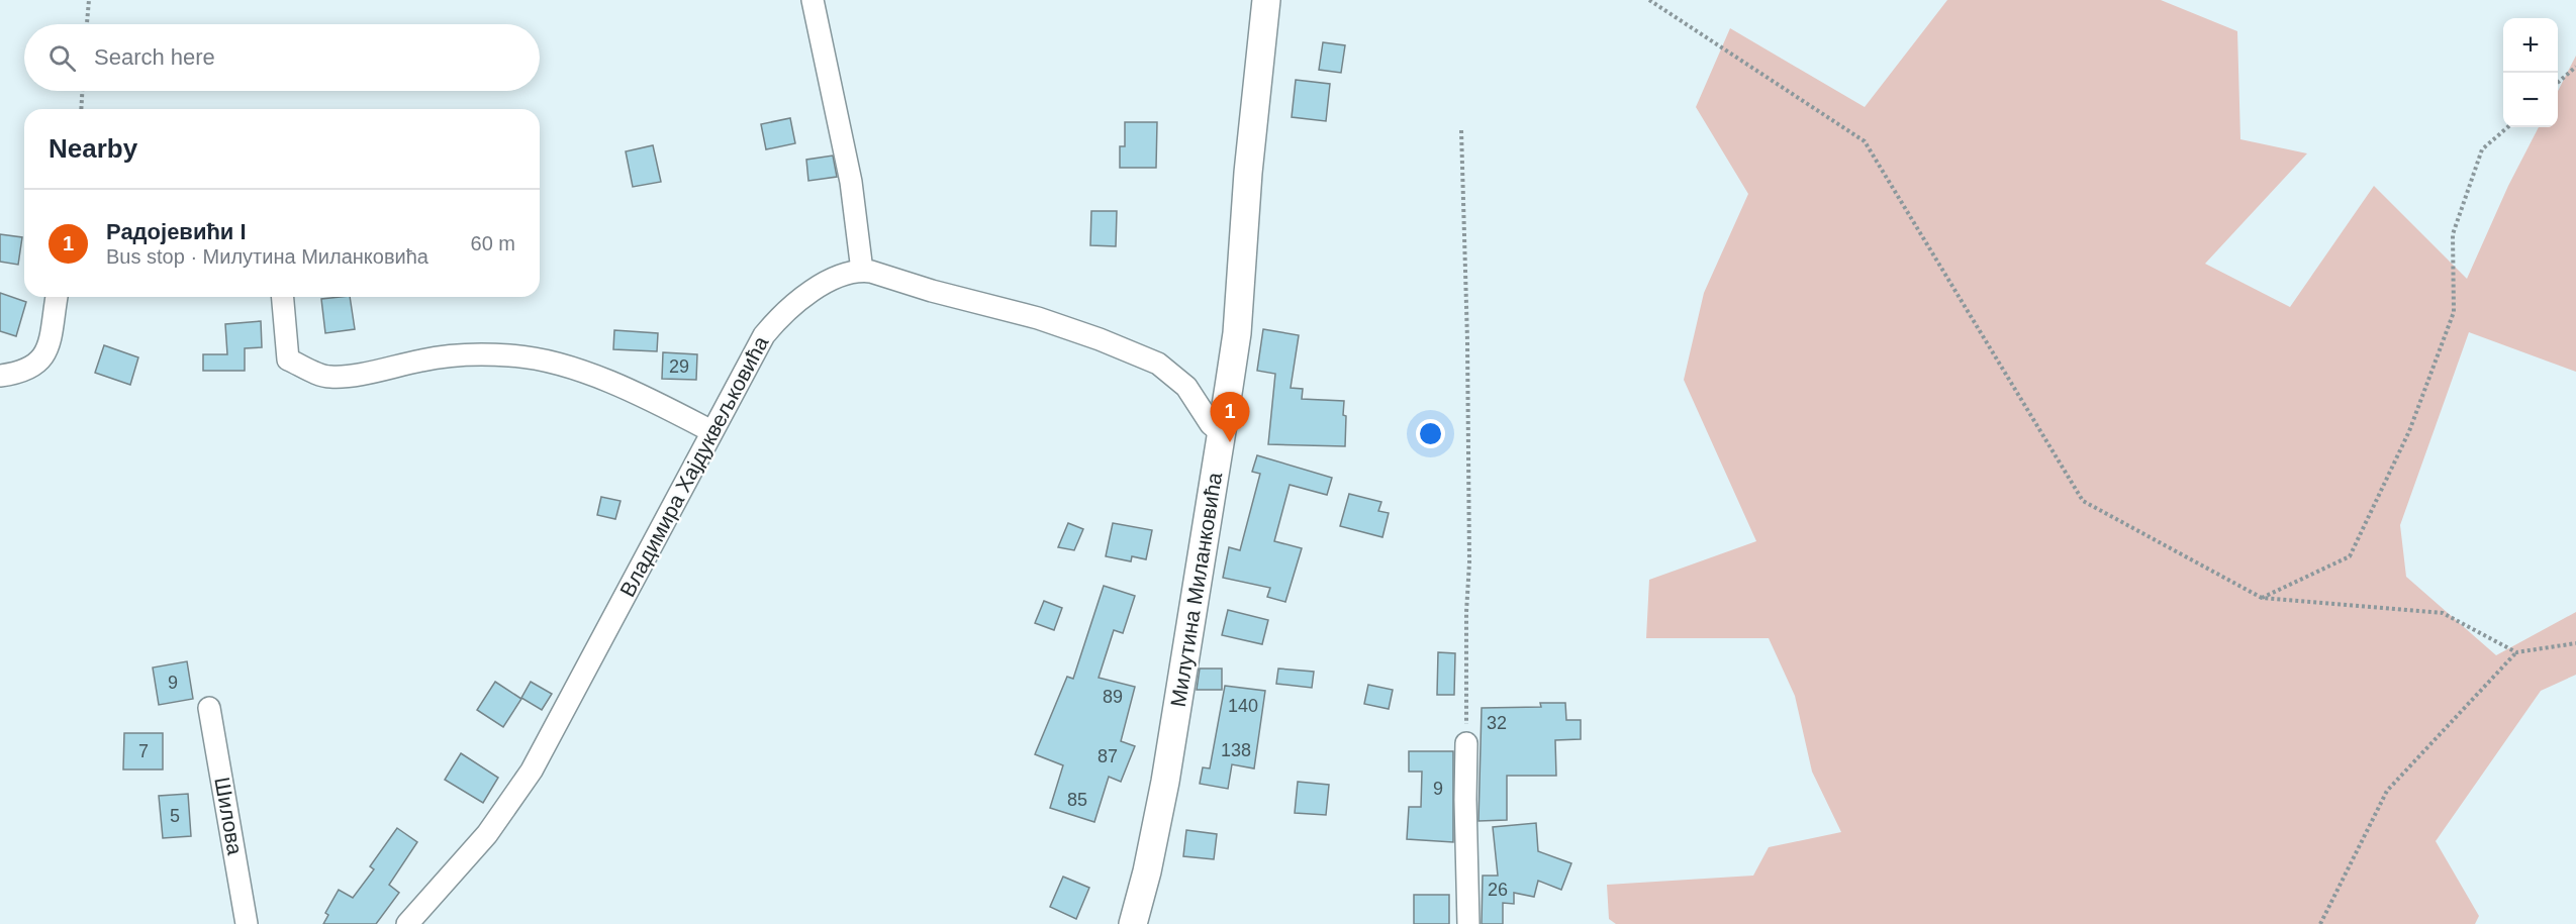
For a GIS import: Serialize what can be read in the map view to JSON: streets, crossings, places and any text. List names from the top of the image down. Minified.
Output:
{"streets":{"main road":["Милутина Миланковића"],"street":["Владимира Хајдуквељковића","Шилова"]},"house_numbers":["29","9","89","140","32","138","7","87","9","85","5","26"],"page":{"map_buttons":["+","−"],"search":"Search here","heading":"Nearby","list":[{"mark":"1","name":"Радојевићи I","note":"Bus stop · Милутина Миланковића","value":"60 m"}],"pins":"1"}}
